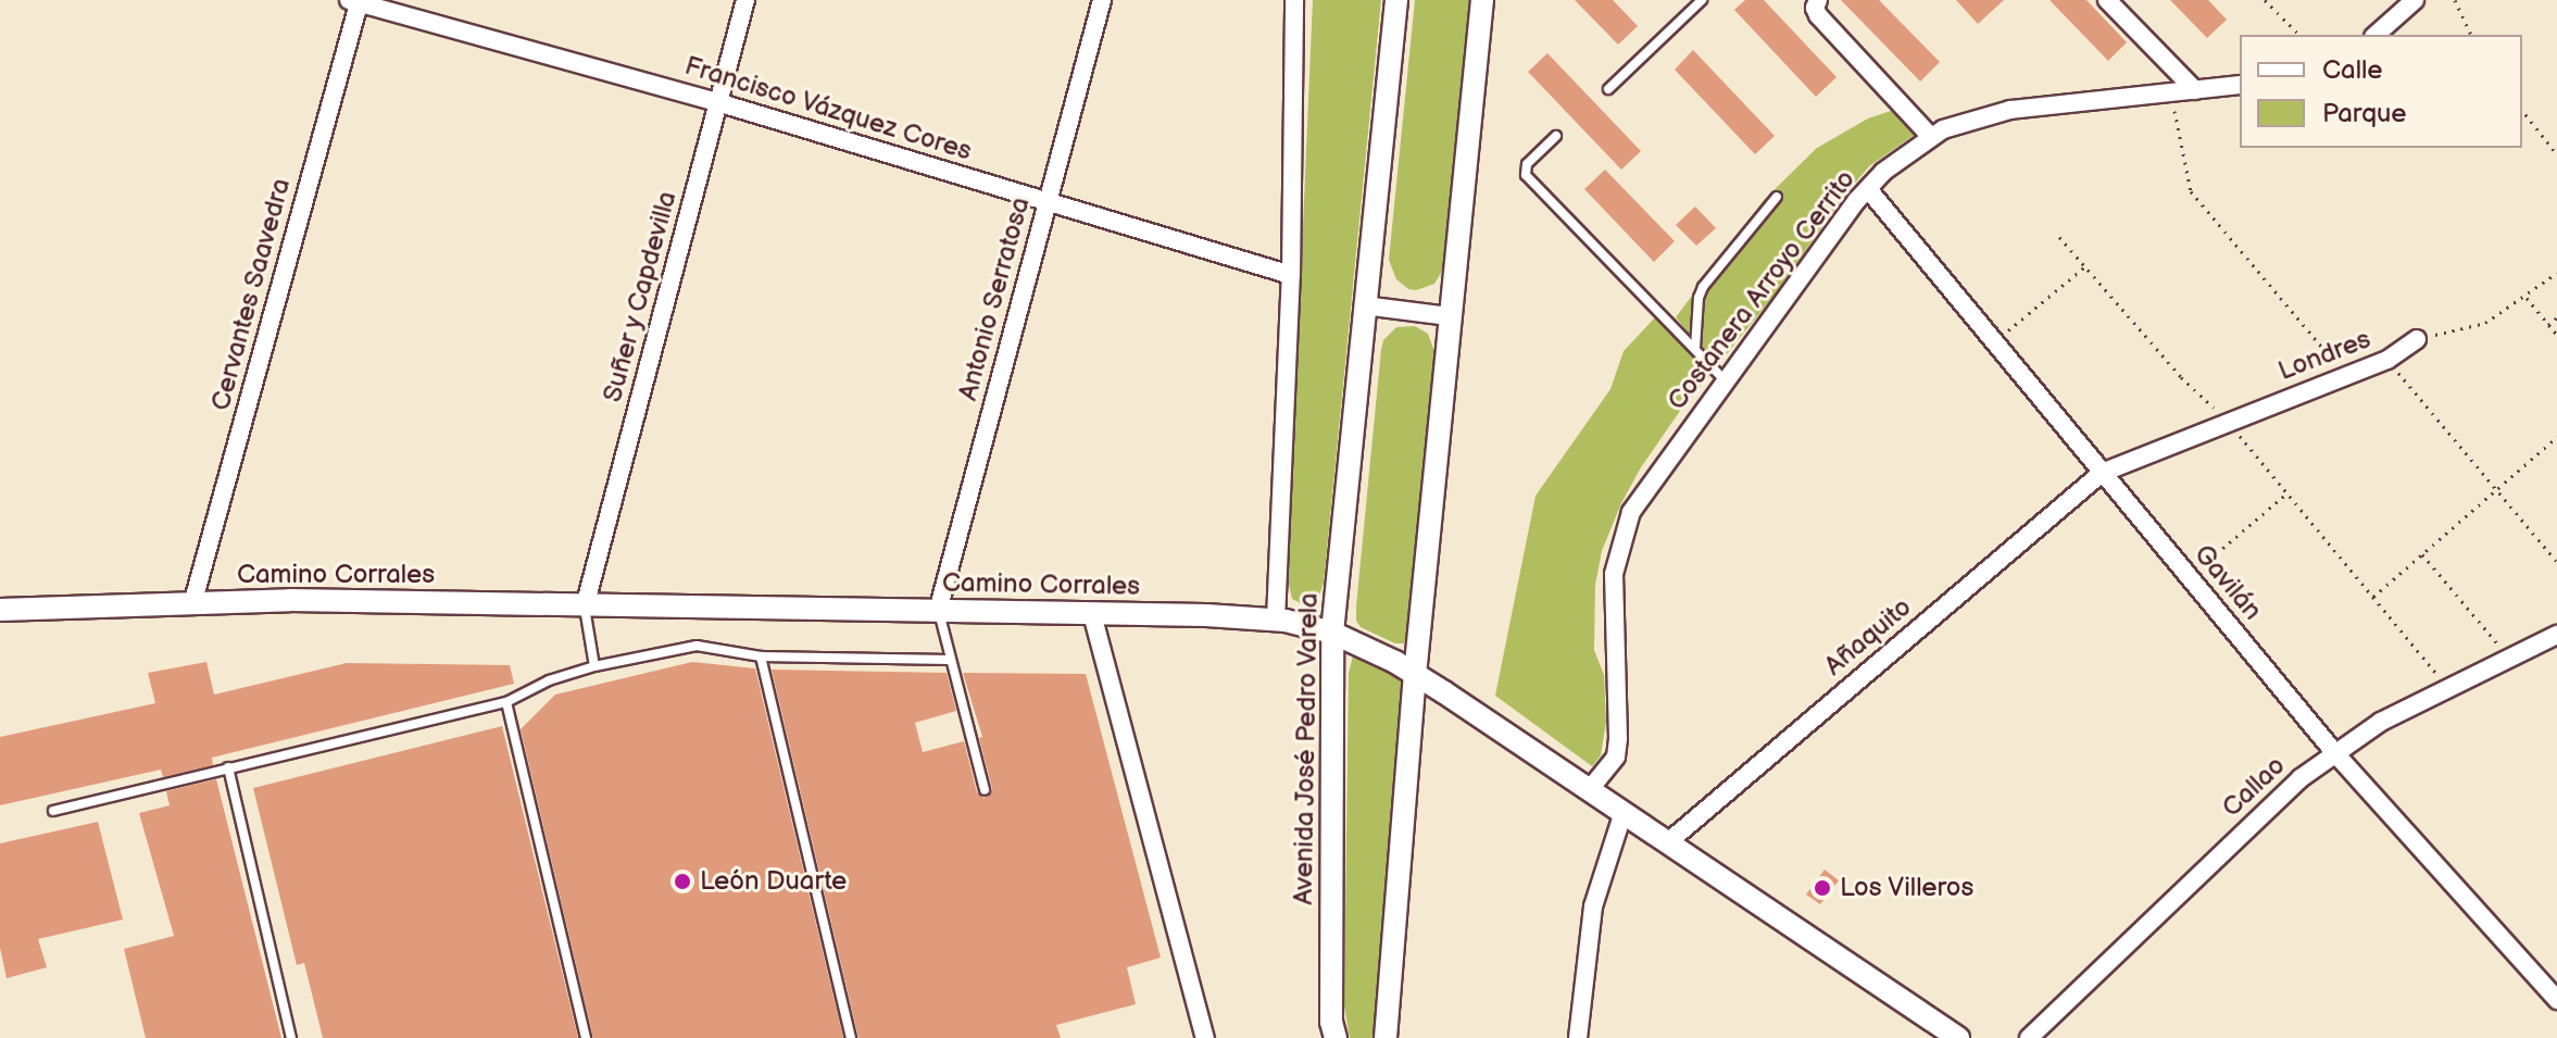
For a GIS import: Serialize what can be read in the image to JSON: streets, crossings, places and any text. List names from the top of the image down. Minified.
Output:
{"streets":{"street":["Francisco Vázquez Cores","Costanera Arroyo Cerrito","Cervantes Saavedra","Suñer y Capdevilla","Antonio Serratosa","Londres","Camino Corrales","Gavilán","Añaquito","Avenida José Pedro Varela","Callao"]},"crossings":[["Francisco Vázquez Cores","Cervantes Saavedra"],["Francisco Vázquez Cores","Suñer y Capdevilla"],["Francisco Vázquez Cores","Antonio Serratosa"],["Costanera Arroyo Cerrito","Camino Corrales"],["Costanera Arroyo Cerrito","Gavilán"],["Cervantes Saavedra","Camino Corrales"],["Suñer y Capdevilla","Camino Corrales"],["Antonio Serratosa","Camino Corrales"],["Londres","Gavilán"],["Londres","Añaquito"],["Camino Corrales","Añaquito"],["Camino Corrales","Avenida José Pedro Varela"],["Gavilán","Añaquito"],["Gavilán","Callao"]],"places":["León Duarte","Los Villeros"],"legend":["Calle","Parque"]}
